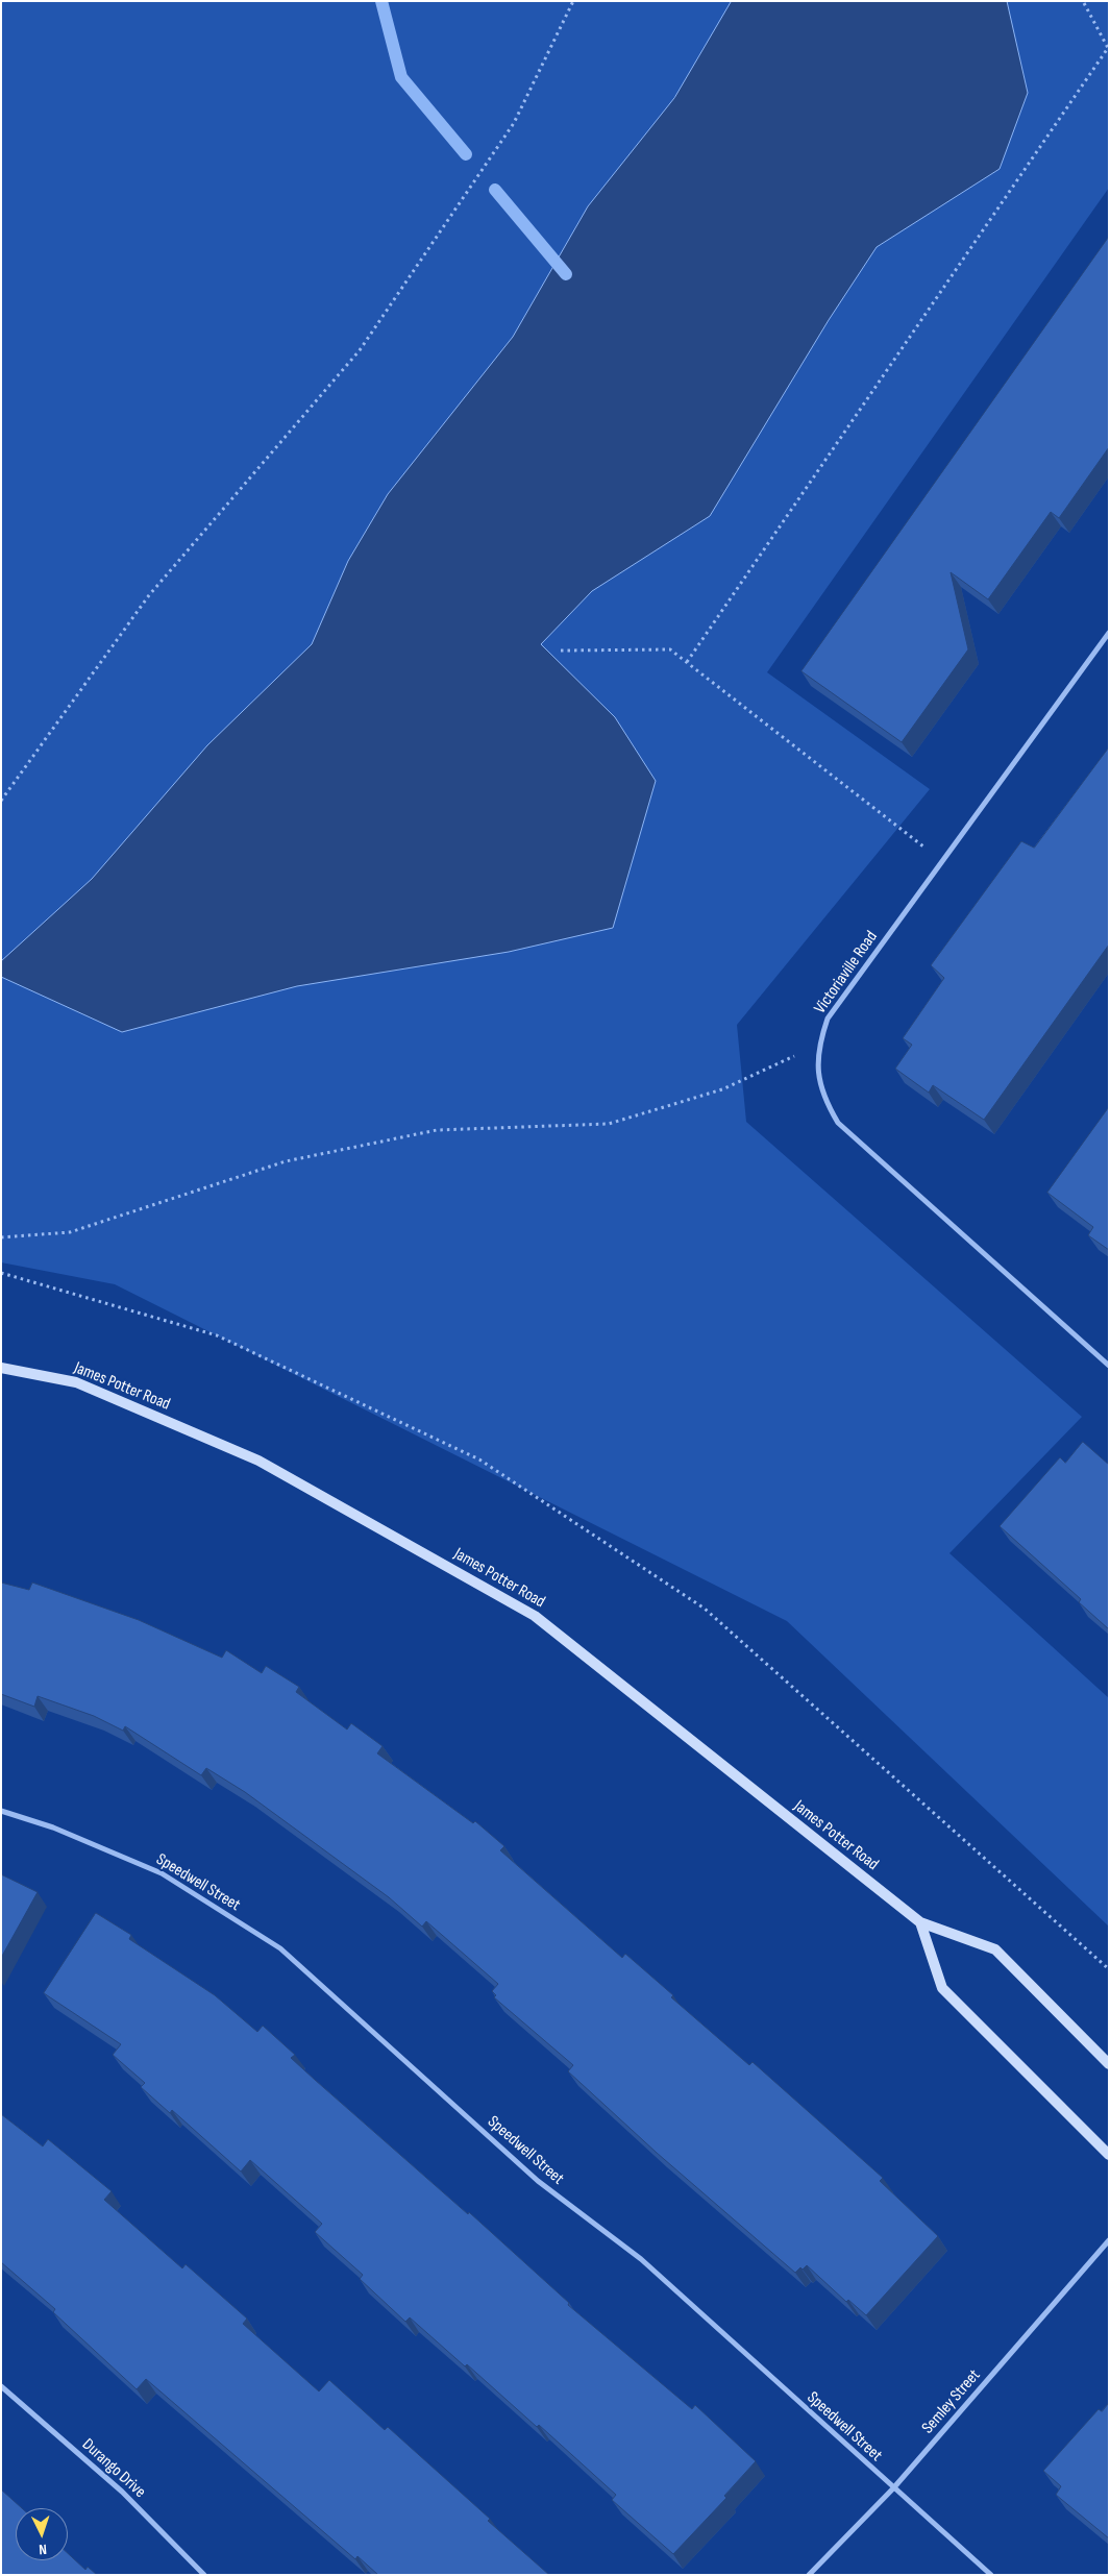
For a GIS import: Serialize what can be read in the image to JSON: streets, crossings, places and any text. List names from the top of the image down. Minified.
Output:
{"streets":{"main road":["James Potter Road"],"street":["Victoriaville Road","Speedwell Street","Semley Street","Durango Drive"]},"crossings":[["Speedwell Street","Semley Street"]],"north":"bottom"}
